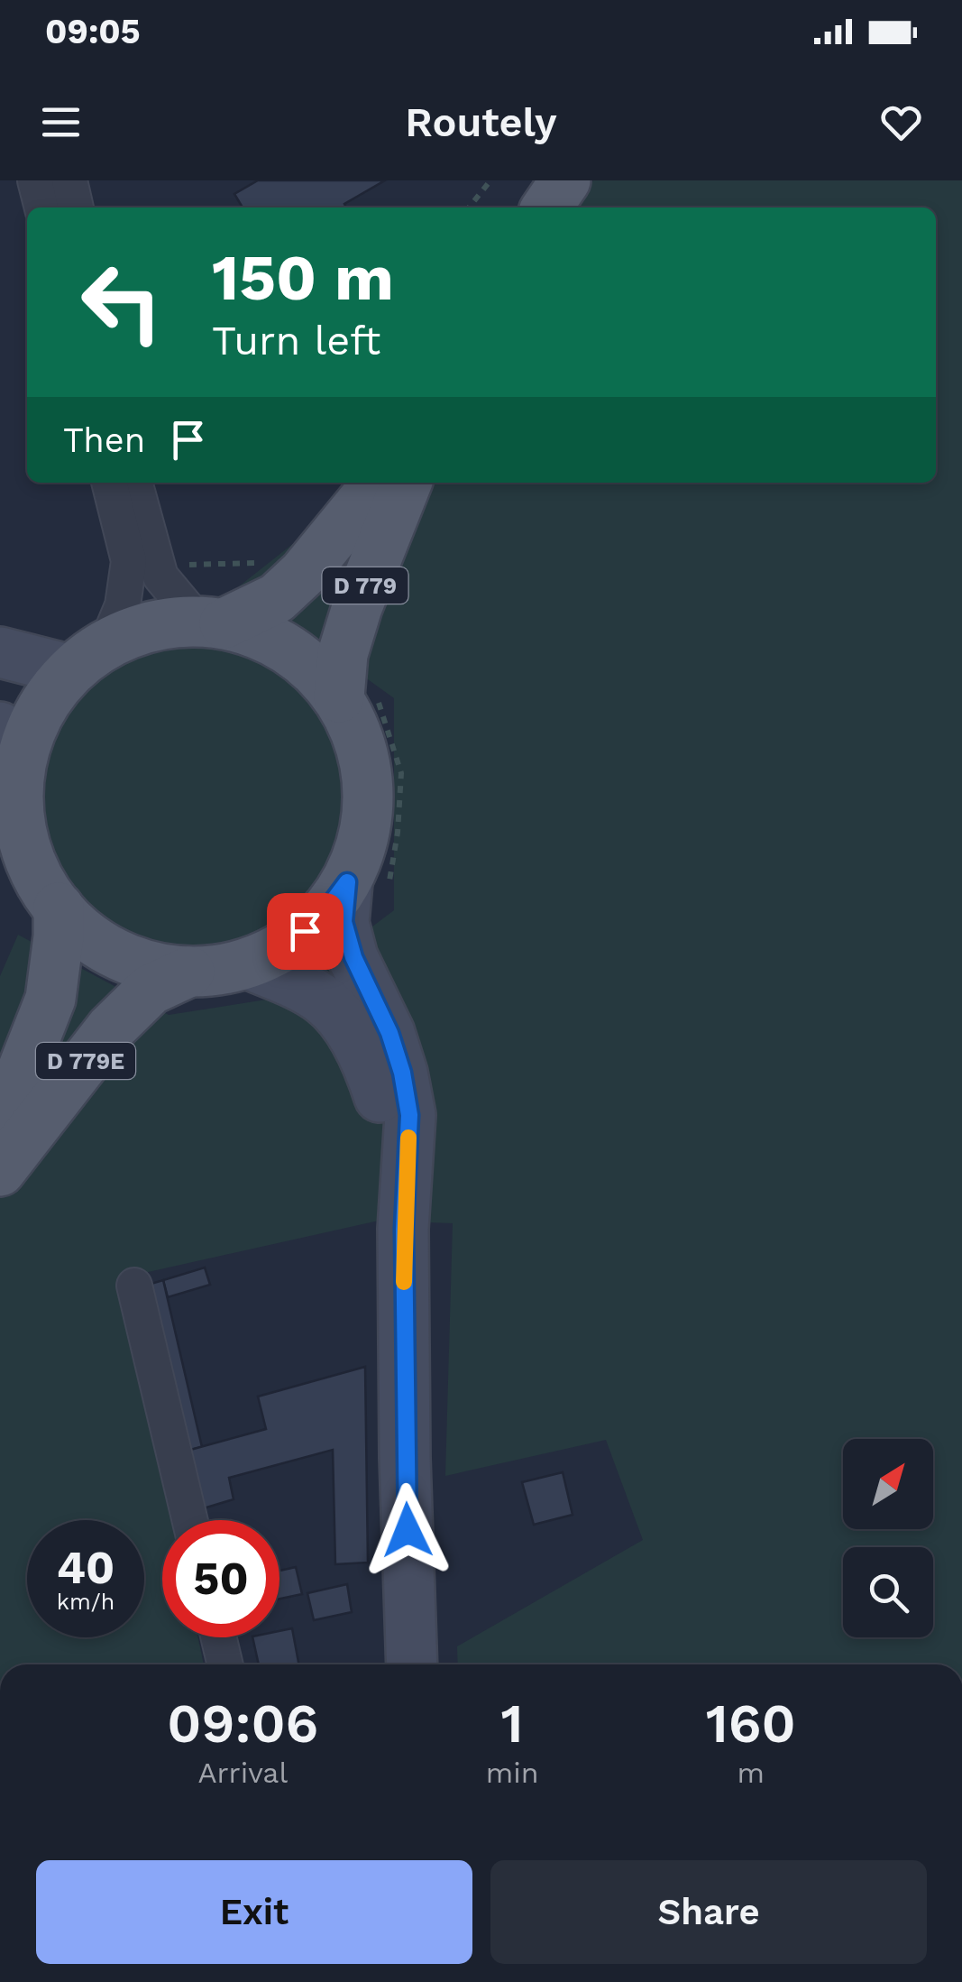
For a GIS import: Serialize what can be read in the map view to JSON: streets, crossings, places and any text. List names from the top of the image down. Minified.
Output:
{"streets":{"main road":["D 779","D 779E"]},"north":"top right","page":{"status":"09:05","header":"Routely","turn":["150 m","Turn left"],"then":"Then","speed":"40 km/h","limit":"50","eta":["09:06","Arrival","1","min","160","m"],"buttons":["Exit","Share"]}}
